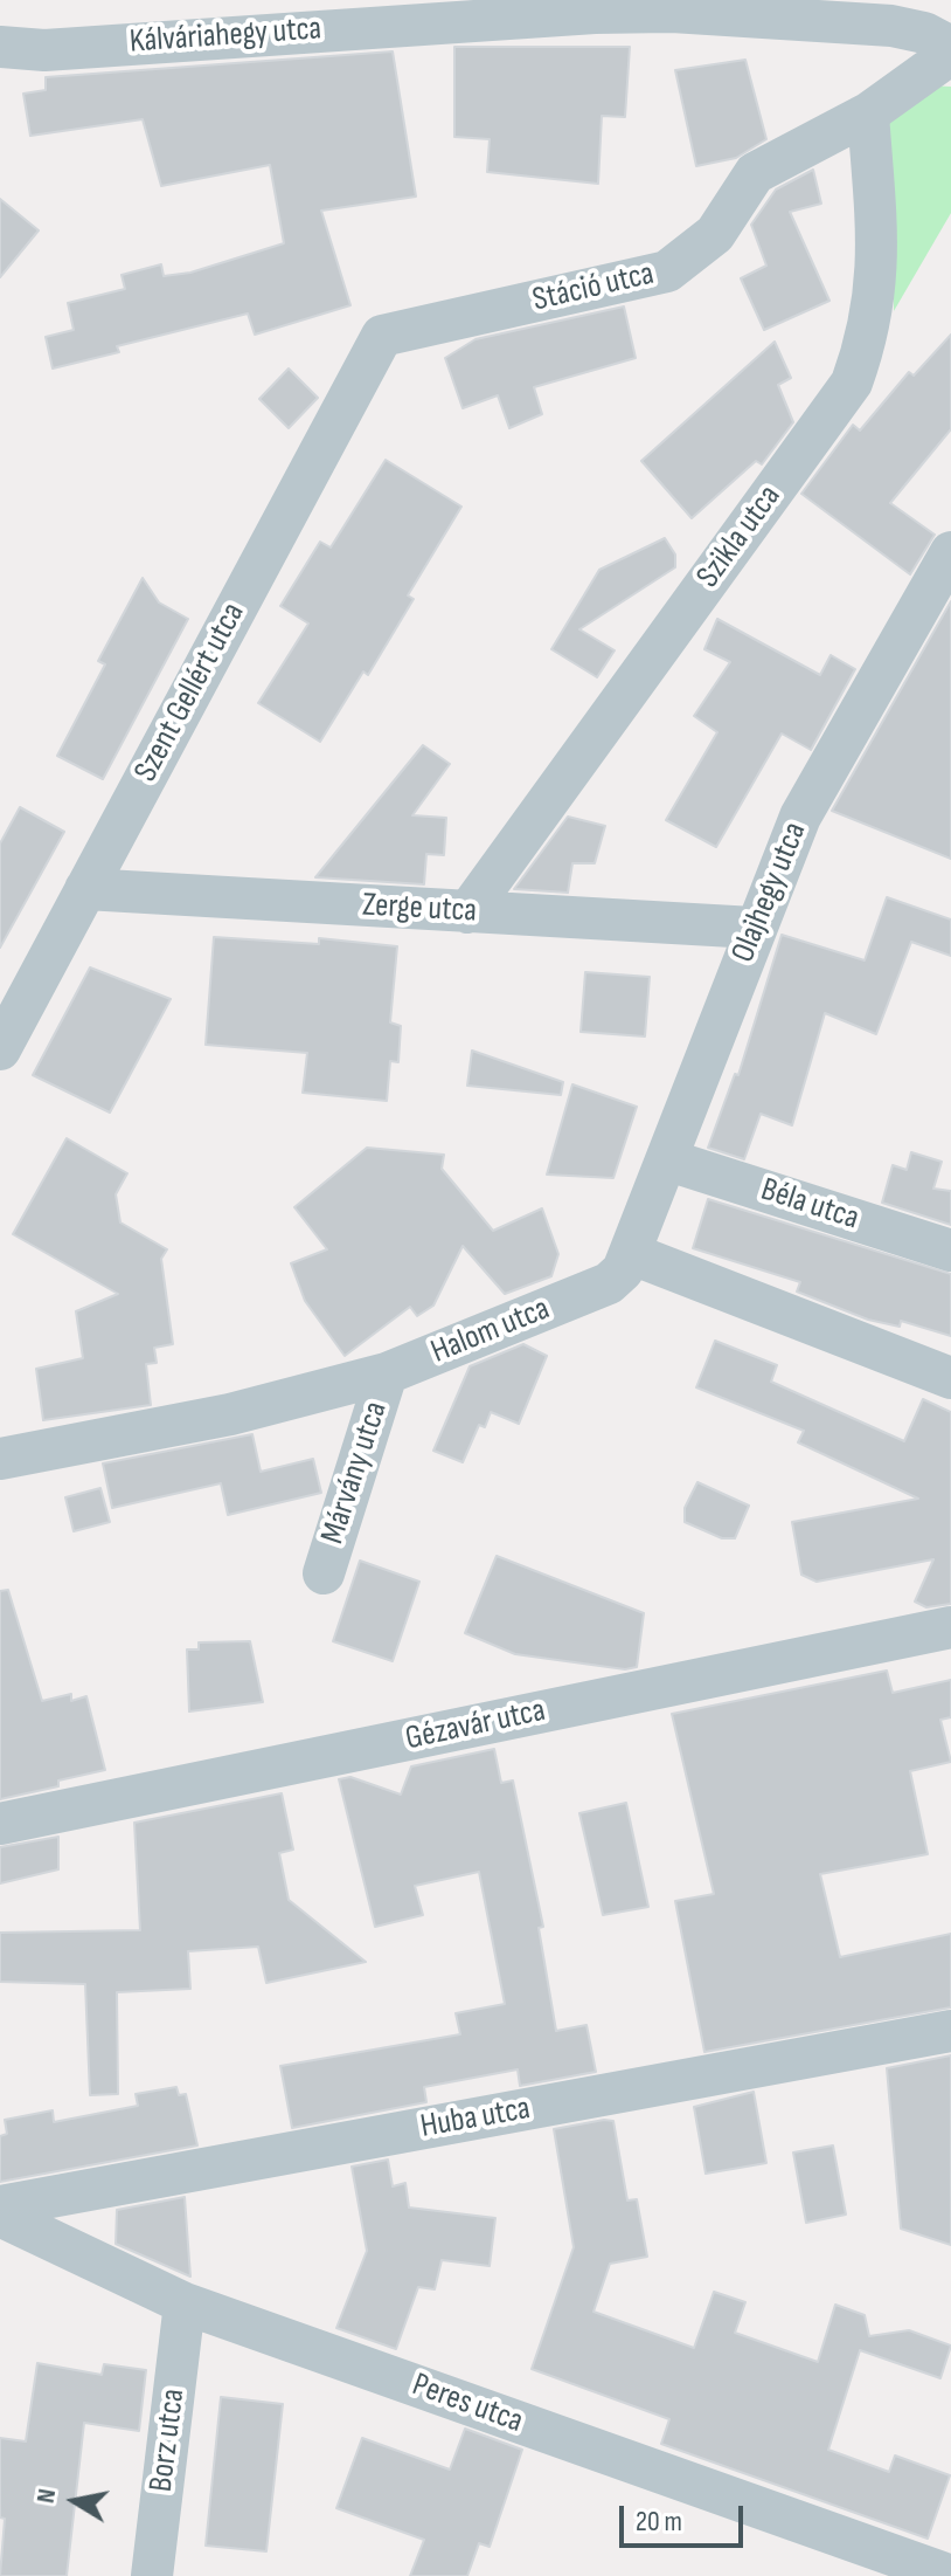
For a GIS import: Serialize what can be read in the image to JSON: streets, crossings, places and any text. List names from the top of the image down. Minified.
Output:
{"streets":{"street":["Kálváriahegy utca","Stáció utca","Szikla utca","Szent Gellért utca","Olajhegy utca","Zerge utca","Béla utca","Halom utca","Márvány utca","Gézavár utca","Huba utca","Peres utca","Borz utca"]},"crossings":[["Kálváriahegy utca","Stáció utca"],["Stáció utca","Szikla utca"],["Stáció utca","Szent Gellért utca"],["Szikla utca","Zerge utca"],["Szent Gellért utca","Zerge utca"],["Olajhegy utca","Zerge utca"],["Olajhegy utca","Béla utca"],["Olajhegy utca","Halom utca"],["Halom utca","Márvány utca"],["Peres utca","Borz utca"]],"scale_bar":"20 m","north":"left"}
